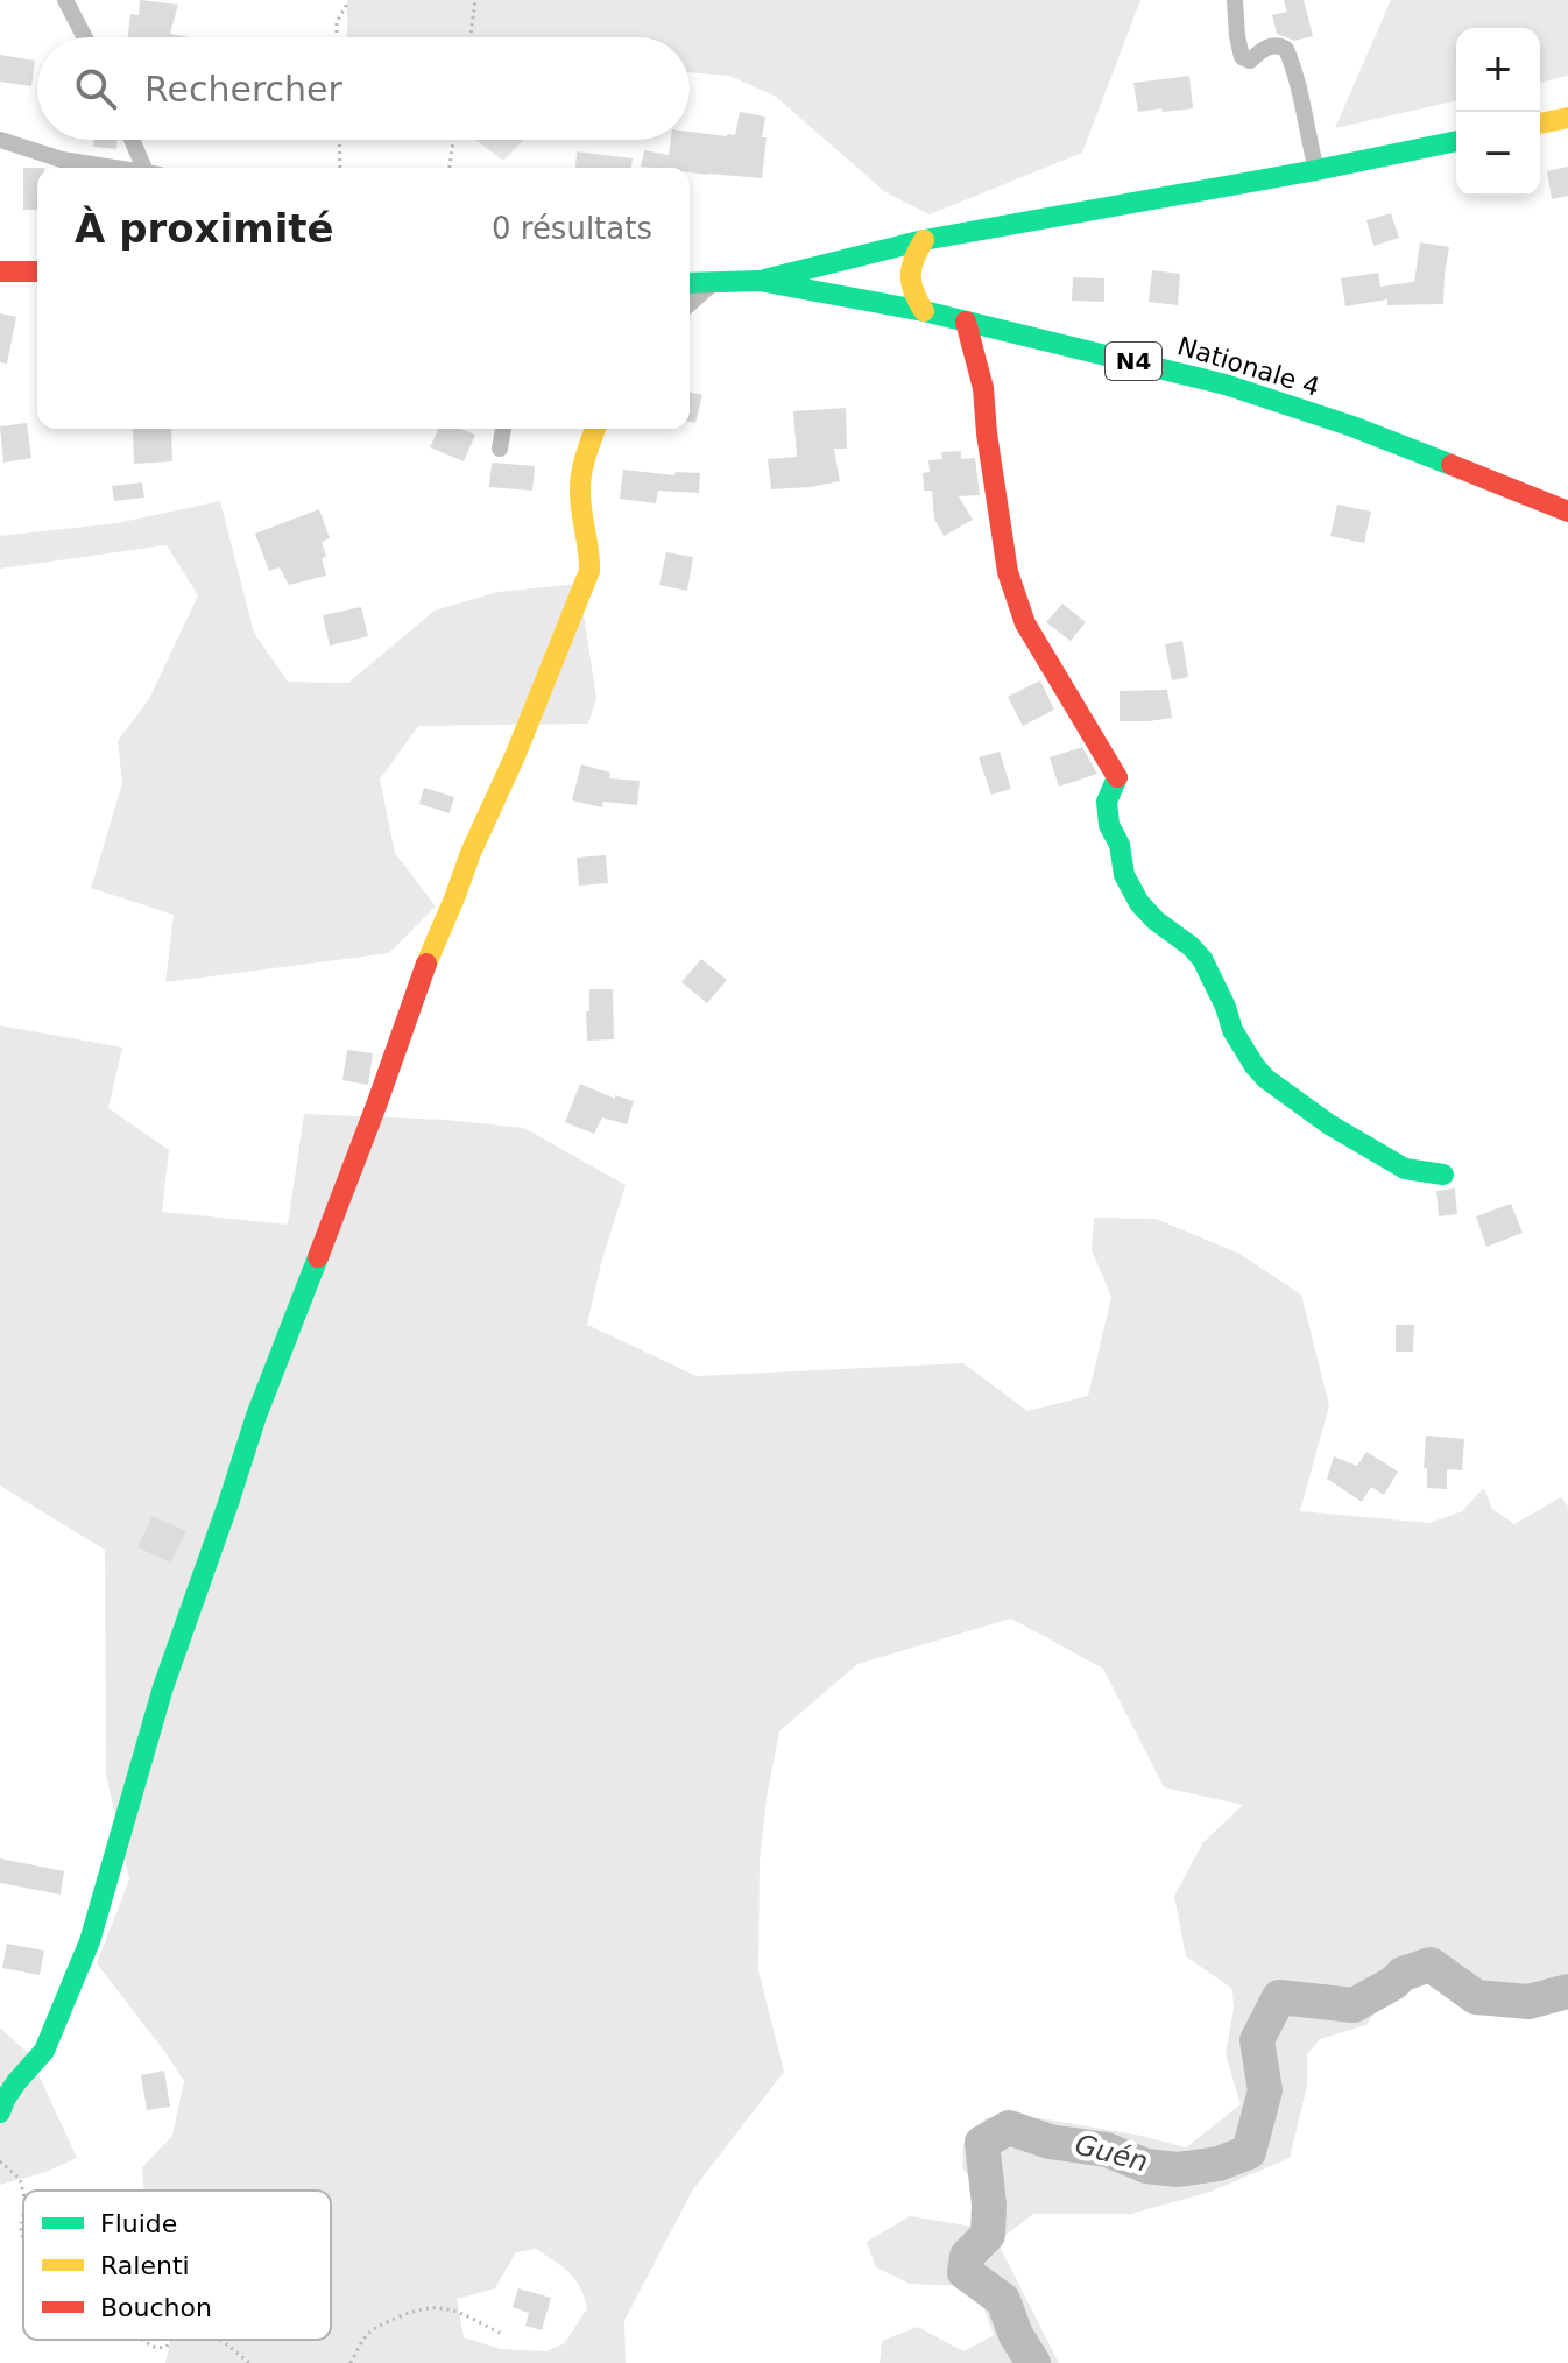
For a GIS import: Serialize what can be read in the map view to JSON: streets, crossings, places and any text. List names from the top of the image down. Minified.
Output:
{"streets":{"main road":["N4","Nationale 4"]},"water":["Guén"],"legend":["Fluide","Ralenti","Bouchon"],"page":{"map_buttons":["+","−"],"search":"Rechercher","heading":["À proximité","0 résultats"]}}
